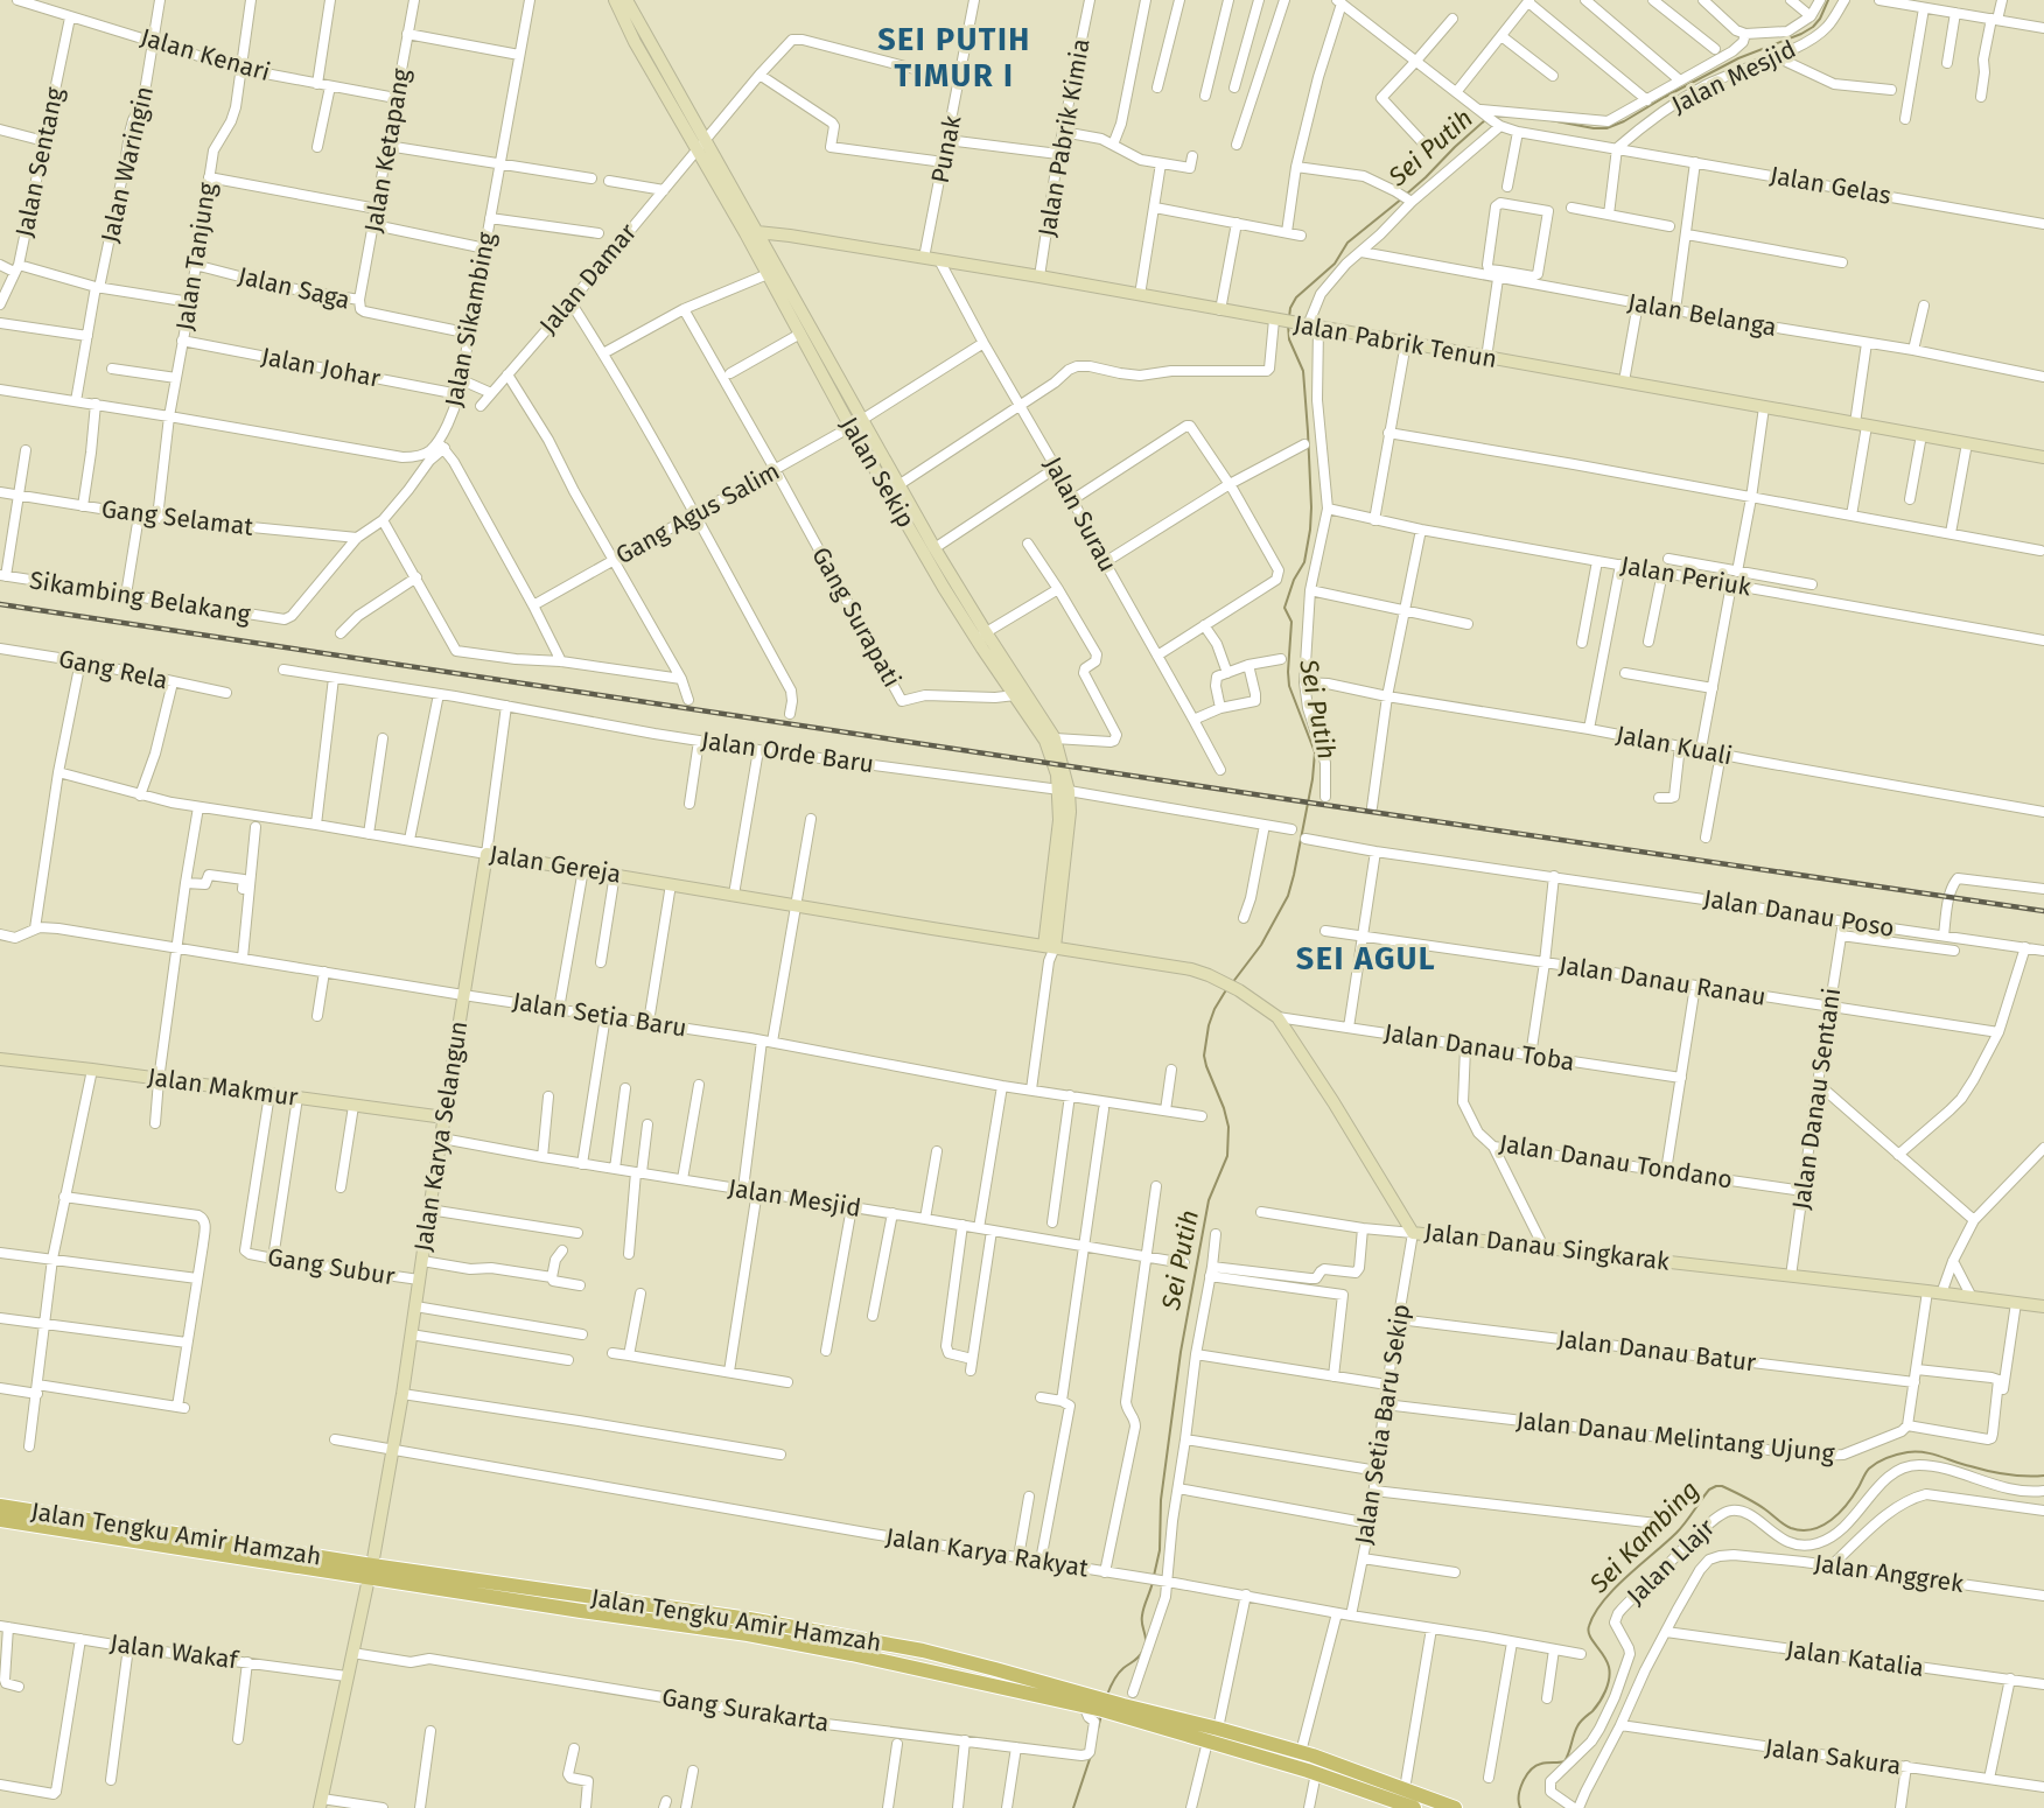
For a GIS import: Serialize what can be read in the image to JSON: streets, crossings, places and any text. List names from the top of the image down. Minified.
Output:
{"streets":{"main road":["Jalan Tengku Amir Hamzah"],"street":["Jalan Kenari","Jalan Mesjid","Jalan Pabrik Kimia","Punak","Jalan Ketapang","Jalan Sentang","Jalan Waringin","Jalan Gelas","Jalan Tanjung","Jalan Damar","Jalan Saga","Jalan Belanga","Jalan Sikambing","Jalan Pabrik Tenun","Jalan Johar","Jalan Sekip","Gang Agus Salim","Jalan Surau","Gang Selamat","Jalan Periuk","Sikambing Belakang","Gang Surapati","Gang Rela","Jalan Kuali","Jalan Orde Baru","Jalan Gereja","Jalan Danau Poso","Jalan Danau Ranau","Jalan Setia Baru","Jalan Danau Toba","Jalan Makmur","Jalan Danau Sentani","Jalan Karya Selangun","Jalan Danau Tondano","Jalan Danau Singkarak","Gang Subur","Jalan Danau Batur","Jalan Setia Baru Sekip","Jalan Danau Melintang Ujung","Jalan Karya Rakyat","Jalan Llajr","Jalan Anggrek","Jalan Wakaf","Jalan Katalia","Gang Surakarta","Jalan Sakura"]},"crossings":[["Jalan Kenari","Jalan Ketapang"],["Jalan Kenari","Jalan Sentang"],["Jalan Kenari","Jalan Waringin"],["Jalan Kenari","Jalan Tanjung"],["Jalan Mesjid","Jalan Gelas"],["Jalan Mesjid","Jalan Karya Selangun"],["Jalan Pabrik Kimia","Jalan Pabrik Tenun"],["Punak","Jalan Damar"],["Punak","Jalan Pabrik Tenun"],["Jalan Ketapang","Jalan Saga"],["Jalan Waringin","Jalan Sikambing"],["Jalan Tanjung","Jalan Saga"],["Jalan Tanjung","Jalan Sikambing"],["Jalan Tanjung","Jalan Johar"],["Jalan Tanjung","Gang Selamat"],["Jalan Damar","Jalan Sekip"],["Jalan Saga","Jalan Sikambing"],["Jalan Sikambing","Jalan Johar"],["Jalan Pabrik Tenun","Jalan Sekip"],["Jalan Pabrik Tenun","Jalan Surau"],["Jalan Sekip","Gang Agus Salim"],["Jalan Sekip","Gang Surapati"],["Jalan Sekip","Jalan Orde Baru"],["Jalan Sekip","Jalan Gereja"],["Jalan Sekip","Jalan Setia Baru"],["Jalan Sekip","Jalan Danau Singkarak"],["Gang Agus Salim","Jalan Surau"],["Gang Agus Salim","Gang Surapati"],["Gang Selamat","Sikambing Belakang"],["Jalan Orde Baru","Jalan Karya Selangun"],["Jalan Gereja","Jalan Karya Selangun"],["Jalan Gereja","Jalan Danau Singkarak"],["Jalan Danau Poso","Jalan Danau Sentani"],["Jalan Danau Ranau","Jalan Danau Sentani"],["Jalan Setia Baru","Jalan Karya Selangun"],["Jalan Danau Toba","Jalan Danau Tondano"],["Jalan Danau Toba","Jalan Danau Singkarak"],["Jalan Makmur","Jalan Karya Selangun"],["Jalan Makmur","Gang Subur"],["Jalan Danau Sentani","Jalan Danau Tondano"],["Jalan Danau Sentani","Jalan Danau Singkarak"],["Jalan Karya Selangun","Gang Subur"],["Jalan Karya Selangun","Jalan Tengku Amir Hamzah"],["Jalan Karya Selangun","Jalan Karya Rakyat"],["Jalan Karya Selangun","Jalan Wakaf"],["Jalan Karya Selangun","Gang Surakarta"],["Jalan Danau Singkarak","Jalan Setia Baru Sekip"],["Jalan Danau Batur","Jalan Setia Baru Sekip"],["Jalan Setia Baru Sekip","Jalan Danau Melintang Ujung"],["Jalan Setia Baru Sekip","Jalan Karya Rakyat"],["Jalan Tengku Amir Hamzah","Gang Surakarta"],["Jalan Anggrek","Jalan Katalia"]],"districts":["SEI PUTIH TIMUR I","SEI AGUL"],"water":["Sei Putih","Sei Kambing"]}
